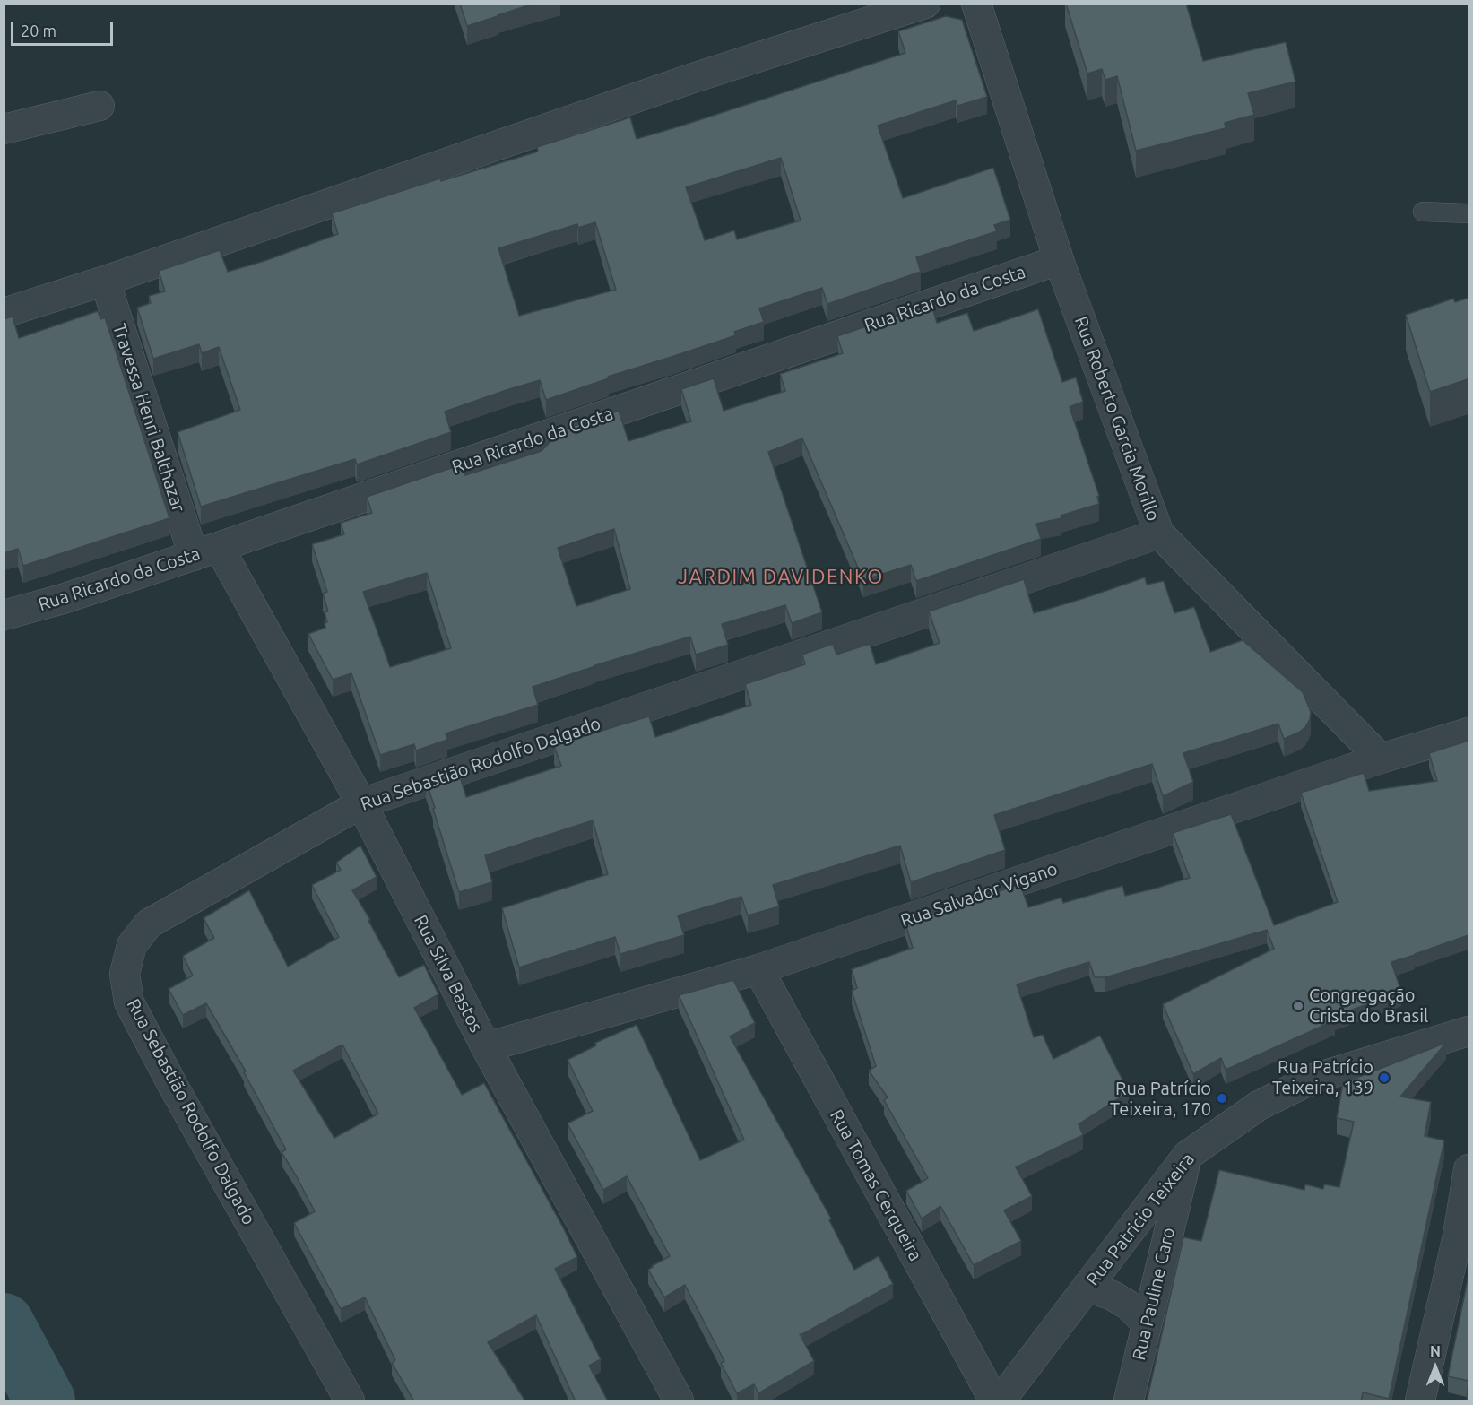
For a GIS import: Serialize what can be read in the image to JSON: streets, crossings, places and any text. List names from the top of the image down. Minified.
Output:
{"streets":{"street":["Rua Ricardo da Costa","Travessa Henri Balthazar","Rua Roberto Garcia Morillo","Rua Sebastião Rodolfo Dalgado","Rua Salvador Vigano","Rua Silva Bastos","Rua Tomas Cerqueira","Rua Patricio Teixeira","Rua Pauline Caro"]},"crossings":[["Rua Ricardo da Costa","Travessa Henri Balthazar"],["Rua Ricardo da Costa","Rua Roberto Garcia Morillo"],["Rua Ricardo da Costa","Rua Silva Bastos"],["Travessa Henri Balthazar","Rua Silva Bastos"],["Rua Roberto Garcia Morillo","Rua Sebastião Rodolfo Dalgado"],["Rua Roberto Garcia Morillo","Rua Salvador Vigano"],["Rua Sebastião Rodolfo Dalgado","Rua Silva Bastos"],["Rua Salvador Vigano","Rua Silva Bastos"],["Rua Salvador Vigano","Rua Tomas Cerqueira"],["Rua Patricio Teixeira","Rua Pauline Caro"]],"districts":["JARDIM DAVIDENKO"],"places":["Congregação Crista do Brasil","Rua Patrício Teixeira, 139","Rua Patrício Teixeira, 170"],"scale_bar":"20 m","north":"top"}
